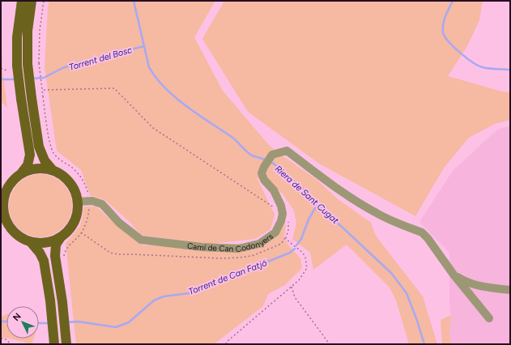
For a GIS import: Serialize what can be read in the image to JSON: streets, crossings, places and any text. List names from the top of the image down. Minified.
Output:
{"streets":{"lane":["Camí de Can Codonyers"]},"water":["Torrent del Bosc","Riera de Sant Cugat","Torrent de Can Fatjó"],"north":"top left"}
